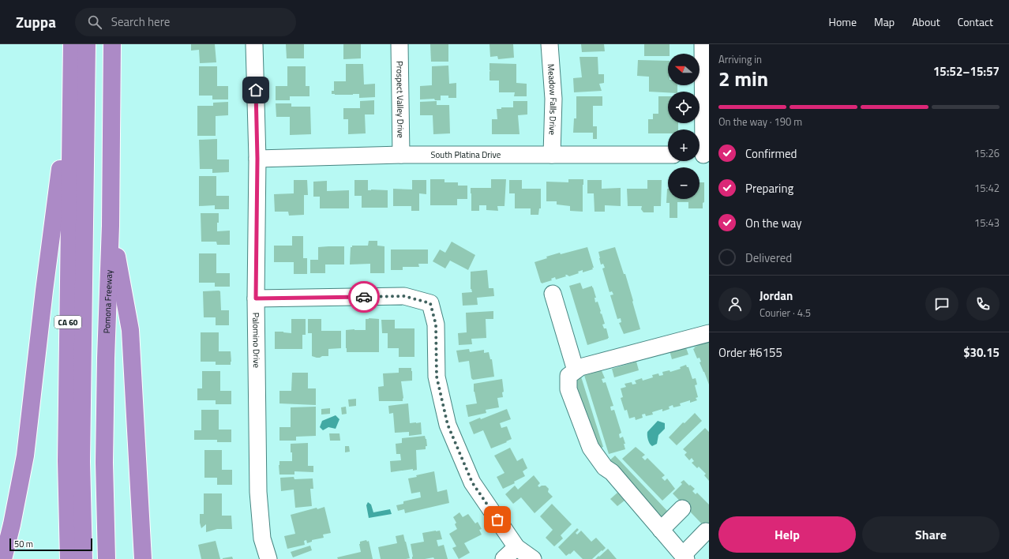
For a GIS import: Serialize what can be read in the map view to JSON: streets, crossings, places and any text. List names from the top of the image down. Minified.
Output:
{"streets":{"highway":["Pomona Freeway","CA 60"],"street":["Prospect Valley Drive","Meadow Falls Drive","South Platina Drive","Palomino Drive"]},"crossings":[["Prospect Valley Drive","South Platina Drive"],["Meadow Falls Drive","South Platina Drive"],["South Platina Drive","Palomino Drive"]],"scale_bar":"50 m","north":"left","page":{"header":"Zuppa","search":"Search here","nav":["Home","Map","About","Contact"],"heading":["2 min","Arriving in","15:52–15:57"],"panel":["Jordan","Courier · 4.5","Order #6155","$30.15"],"map_buttons":["+","−"],"bar":"On the way · 190 m","list":[["Confirmed","15:26"],["Preparing","15:42"],["On the way","15:43"],"Delivered"],"buttons":["Help","Share"],"scale":"50 m"}}
